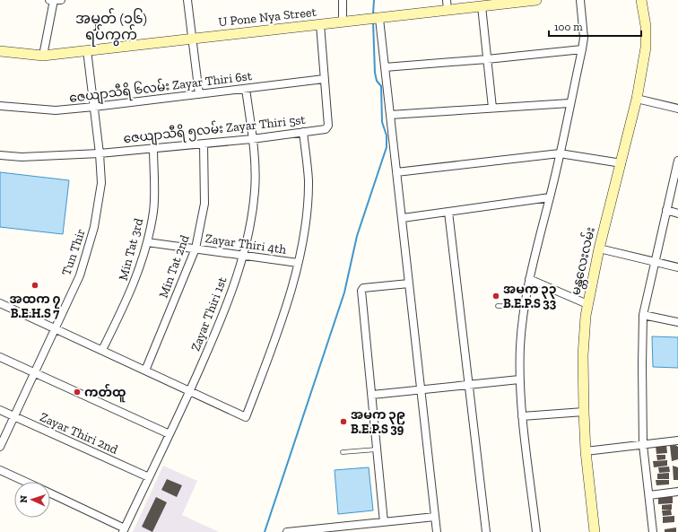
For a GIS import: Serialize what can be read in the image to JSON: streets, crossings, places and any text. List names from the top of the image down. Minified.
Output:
{"streets":{"street":["U Pone Nya Street","ဇေယျာသီရိ ၆လမ်း Zayar Thiri 6st","ဇေယျာသီရိ ၅လမ်း Zayar Thiri 5st","Zayar Thiri 4th","Min Tat 3rd","Tun Thir","မန္တလေးလမ်း","Min Tat 2nd","Zayar Thiri 1st","Zayar Thiri 2nd"]},"crossings":[["U Pone Nya Street","ဇေယျာသီရိ ၅လမ်း Zayar Thiri 5st"],["U Pone Nya Street","Tun Thir"],["ဇေယျာသီရိ ၆လမ်း Zayar Thiri 6st","ဇေယျာသီရိ ၅လမ်း Zayar Thiri 5st"],["ဇေယျာသီရိ ၆လမ်း Zayar Thiri 6st","Tun Thir"],["ဇေယျာသီရိ ၆လမ်း Zayar Thiri 6st","Zayar Thiri 1st"],["ဇေယျာသီရိ ၅လမ်း Zayar Thiri 5st","Min Tat 3rd"],["ဇေယျာသီရိ ၅လမ်း Zayar Thiri 5st","Tun Thir"],["ဇေယျာသီရိ ၅လမ်း Zayar Thiri 5st","Min Tat 2nd"],["ဇေယျာသီရိ ၅လမ်း Zayar Thiri 5st","Zayar Thiri 1st"],["Zayar Thiri 4th","Min Tat 3rd"],["Zayar Thiri 4th","Min Tat 2nd"],["Zayar Thiri 4th","Zayar Thiri 1st"],["Tun Thir","Zayar Thiri 2nd"],["Zayar Thiri 1st","Zayar Thiri 2nd"]],"districts":["အမှတ် (၁၆) ရပ်ကွက်"],"places":["အထက ၇ B.E.H.S 7","အမက ၃၃ B.E.P.S 33","ကတ်ထူ","အမက ၃၉ B.E.P.S 39"],"scale_bar":"100 m","north":"left"}
